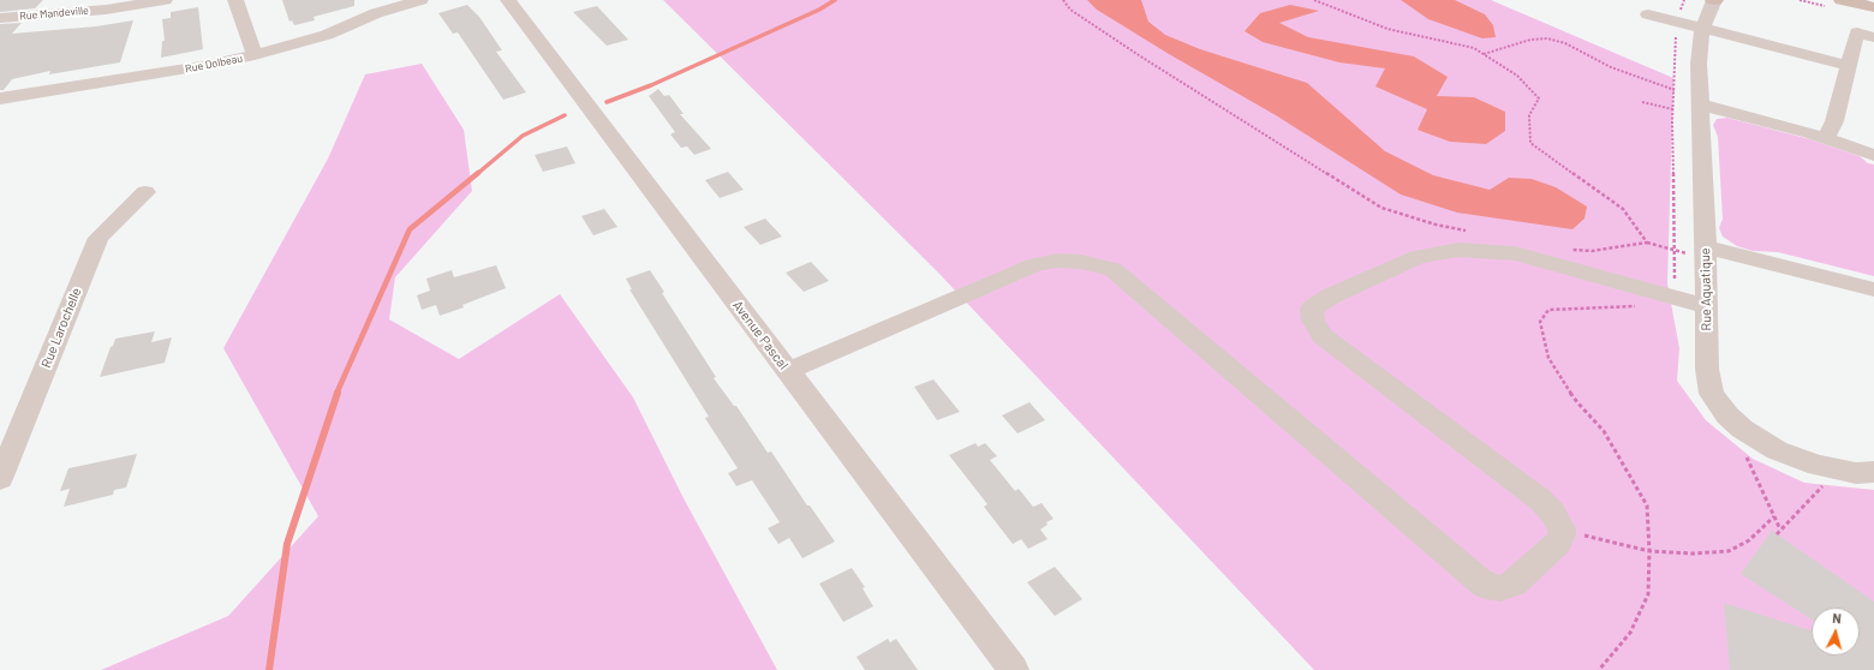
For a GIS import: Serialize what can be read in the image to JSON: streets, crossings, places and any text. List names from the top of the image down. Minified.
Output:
{"streets":{"street":["Rue Mandeville","Rue Dolbeau","Rue Aquatique","Rue Larochelle","Avenue Pascal"]},"north":"top"}
